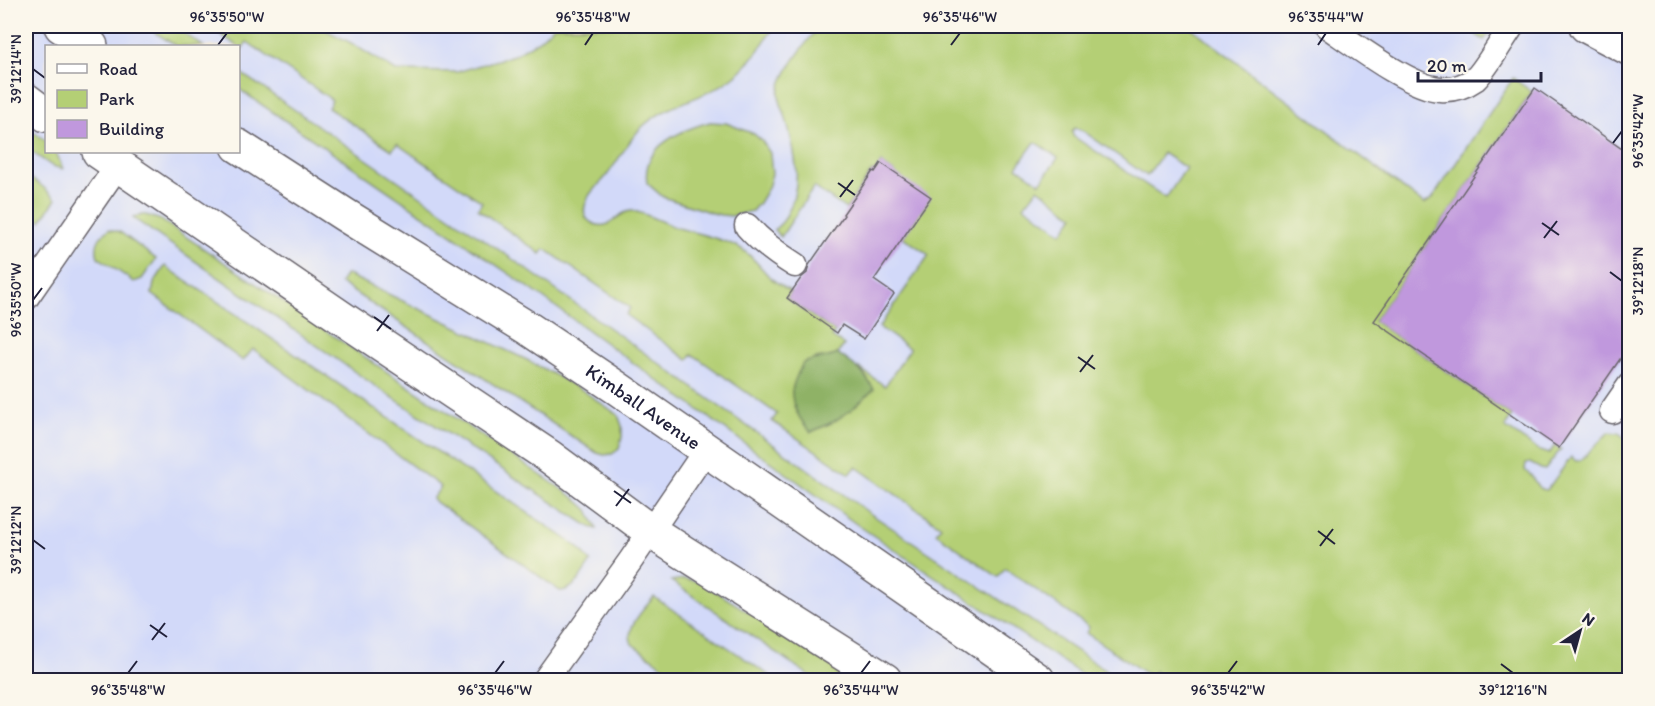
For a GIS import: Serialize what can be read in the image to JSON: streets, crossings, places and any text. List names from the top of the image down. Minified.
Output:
{"streets":{"main road":["Kimball Avenue"]},"legend":["Road","Park","Building"],"scale_bar":"20 m","north":"top right","coordinates":["96°35'50\"W","96°35'48\"W","96°35'46\"W","96°35'44\"W","39°12'14\"N","96°35'42\"W","39°12'18\"N","39°12'12\"N","39°12'16\"N"]}
